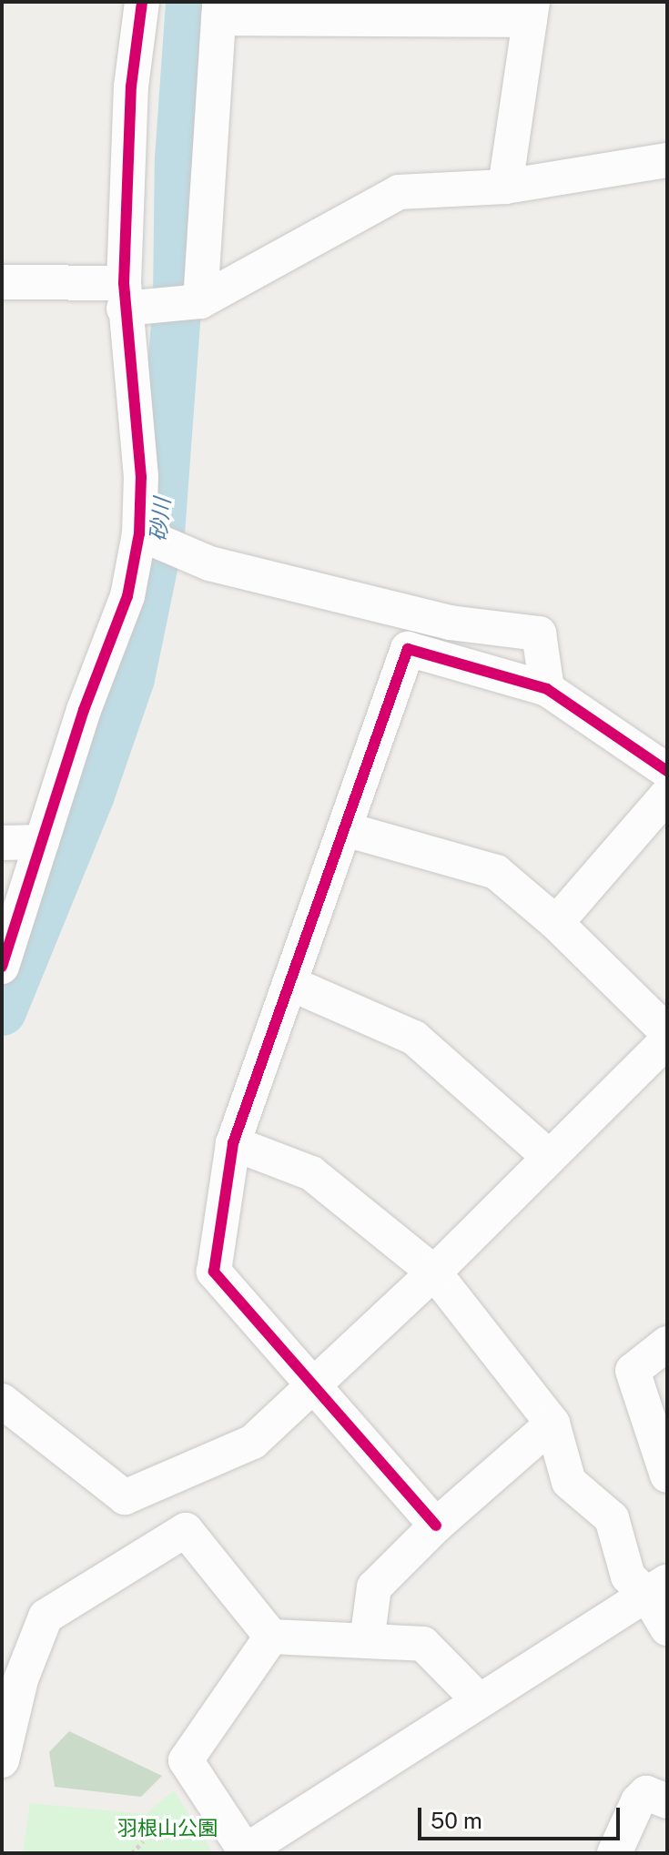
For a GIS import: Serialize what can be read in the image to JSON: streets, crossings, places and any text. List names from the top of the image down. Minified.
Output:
{"water":["砂川"],"parks":["羽根山公園"],"scale_bar":"50 m"}
